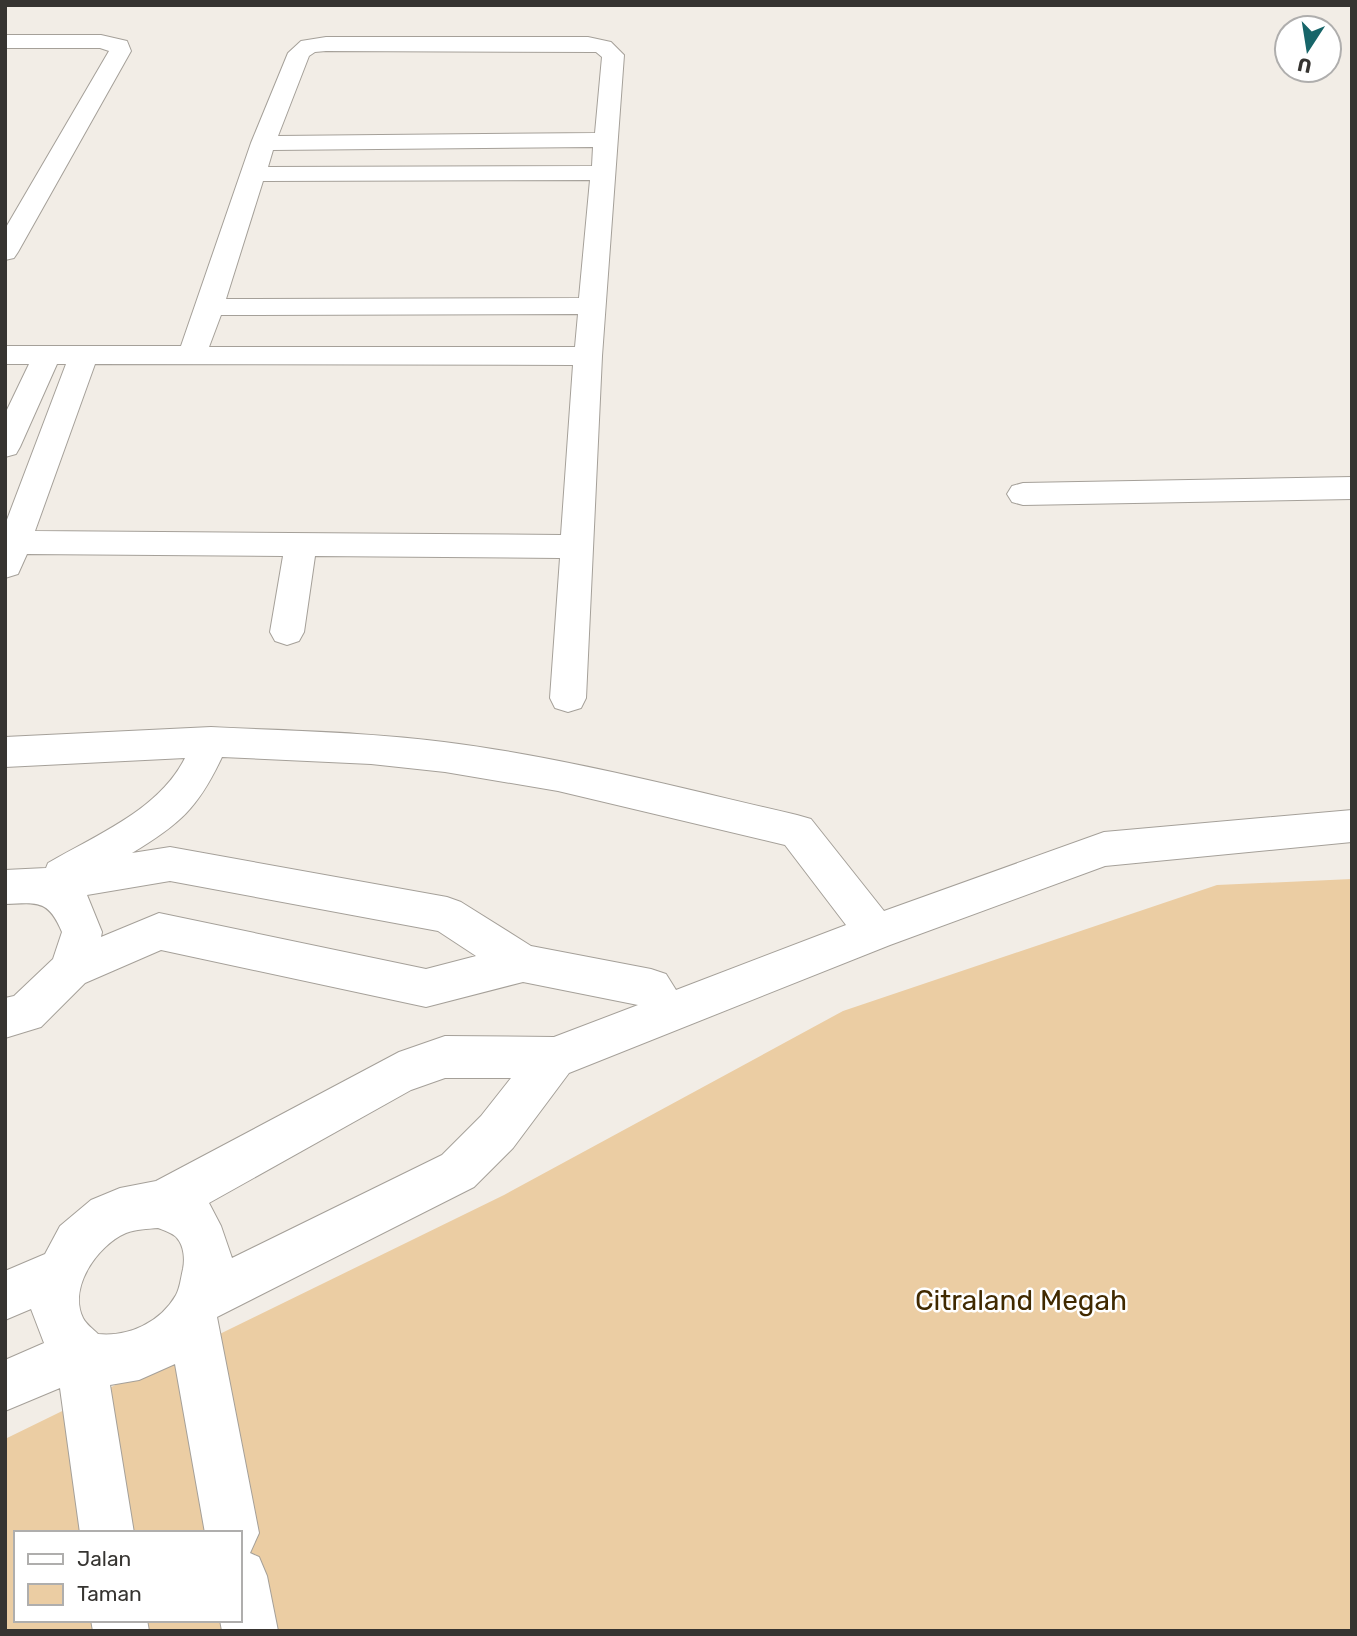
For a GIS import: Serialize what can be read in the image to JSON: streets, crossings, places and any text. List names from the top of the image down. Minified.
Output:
{"parks":["Citraland Megah"],"legend":["Jalan","Taman"],"north":"bottom"}
